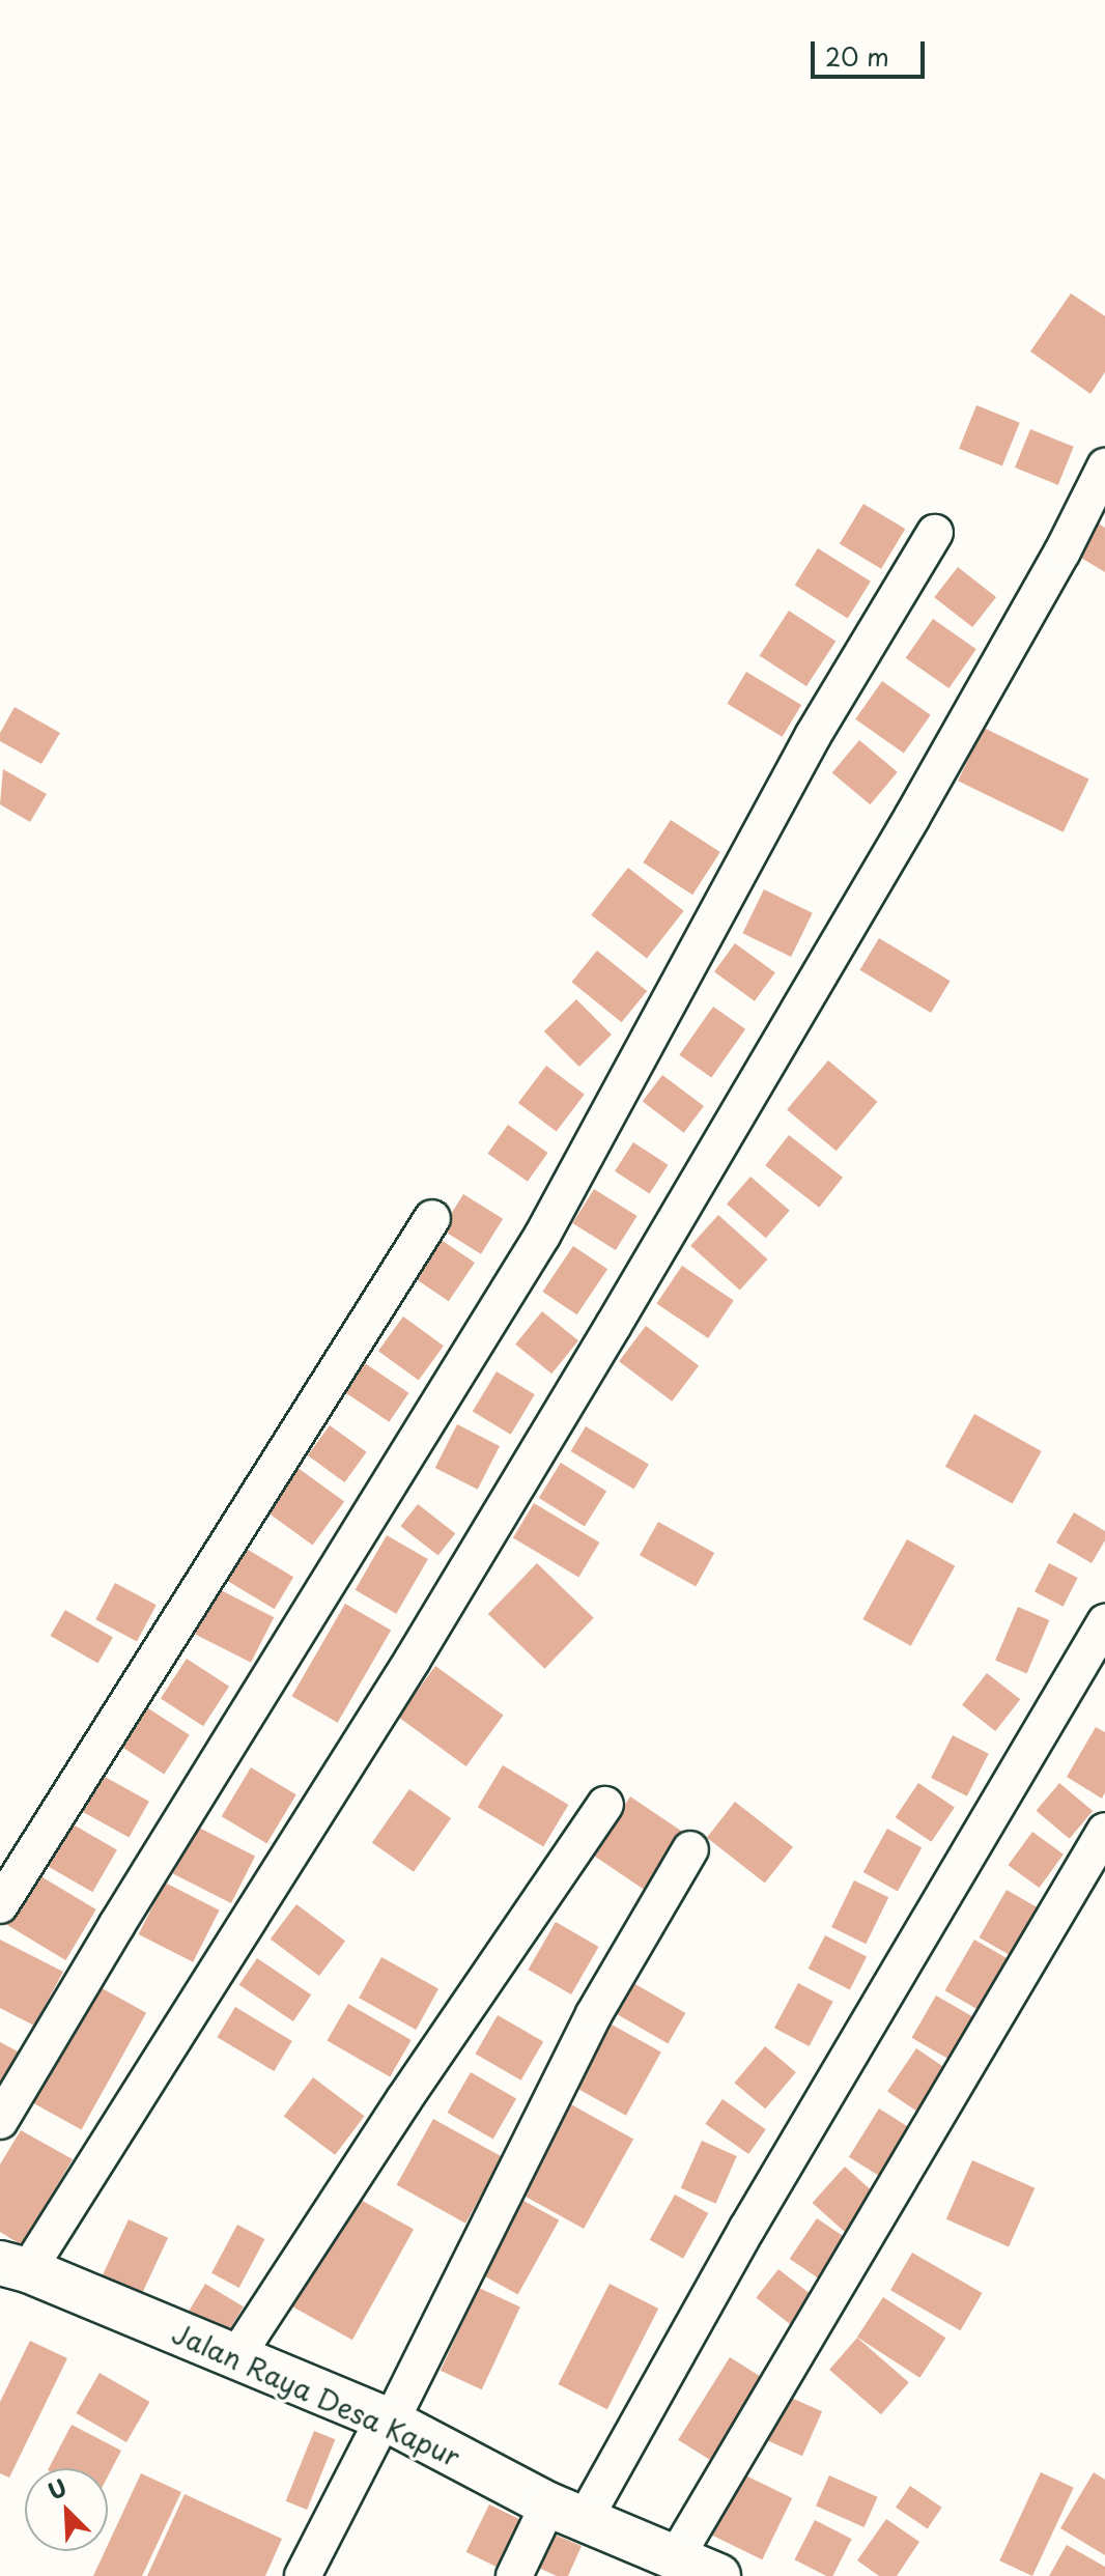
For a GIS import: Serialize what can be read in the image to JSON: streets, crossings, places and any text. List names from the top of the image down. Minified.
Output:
{"streets":{"street":["Jalan Raya Desa Kapur"]},"scale_bar":"20 m","north":"top left"}
